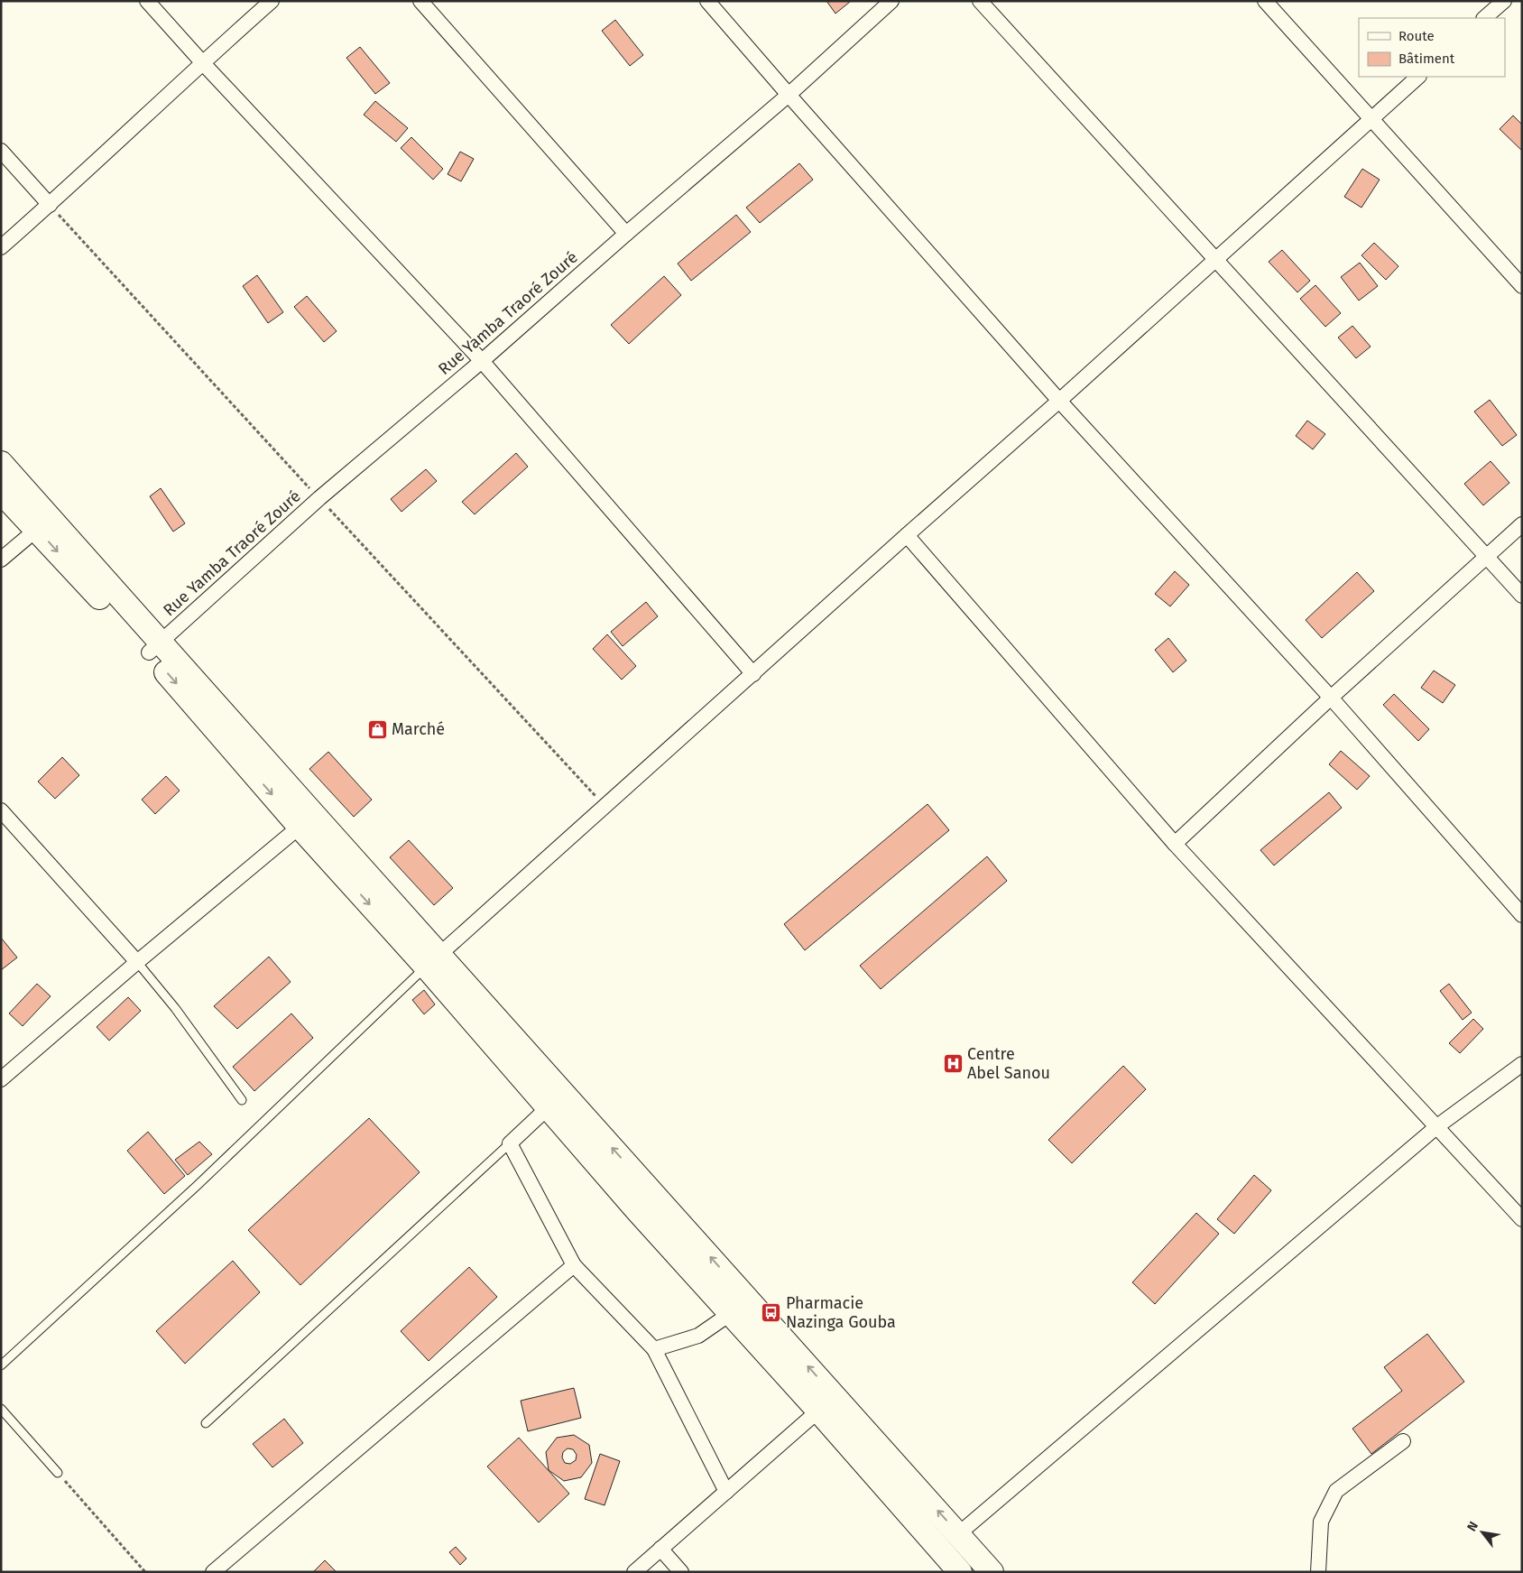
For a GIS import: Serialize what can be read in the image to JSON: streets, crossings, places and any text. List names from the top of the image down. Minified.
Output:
{"streets":{"street":["Rue Yamba Traoré Zouré"]},"places":{"shop":["Marché"],"hospital":["Centre Abel Sanou"],"bus stop":["Pharmacie Nazinga Gouba"]},"legend":["Route","Bâtiment"],"north":"top left"}
